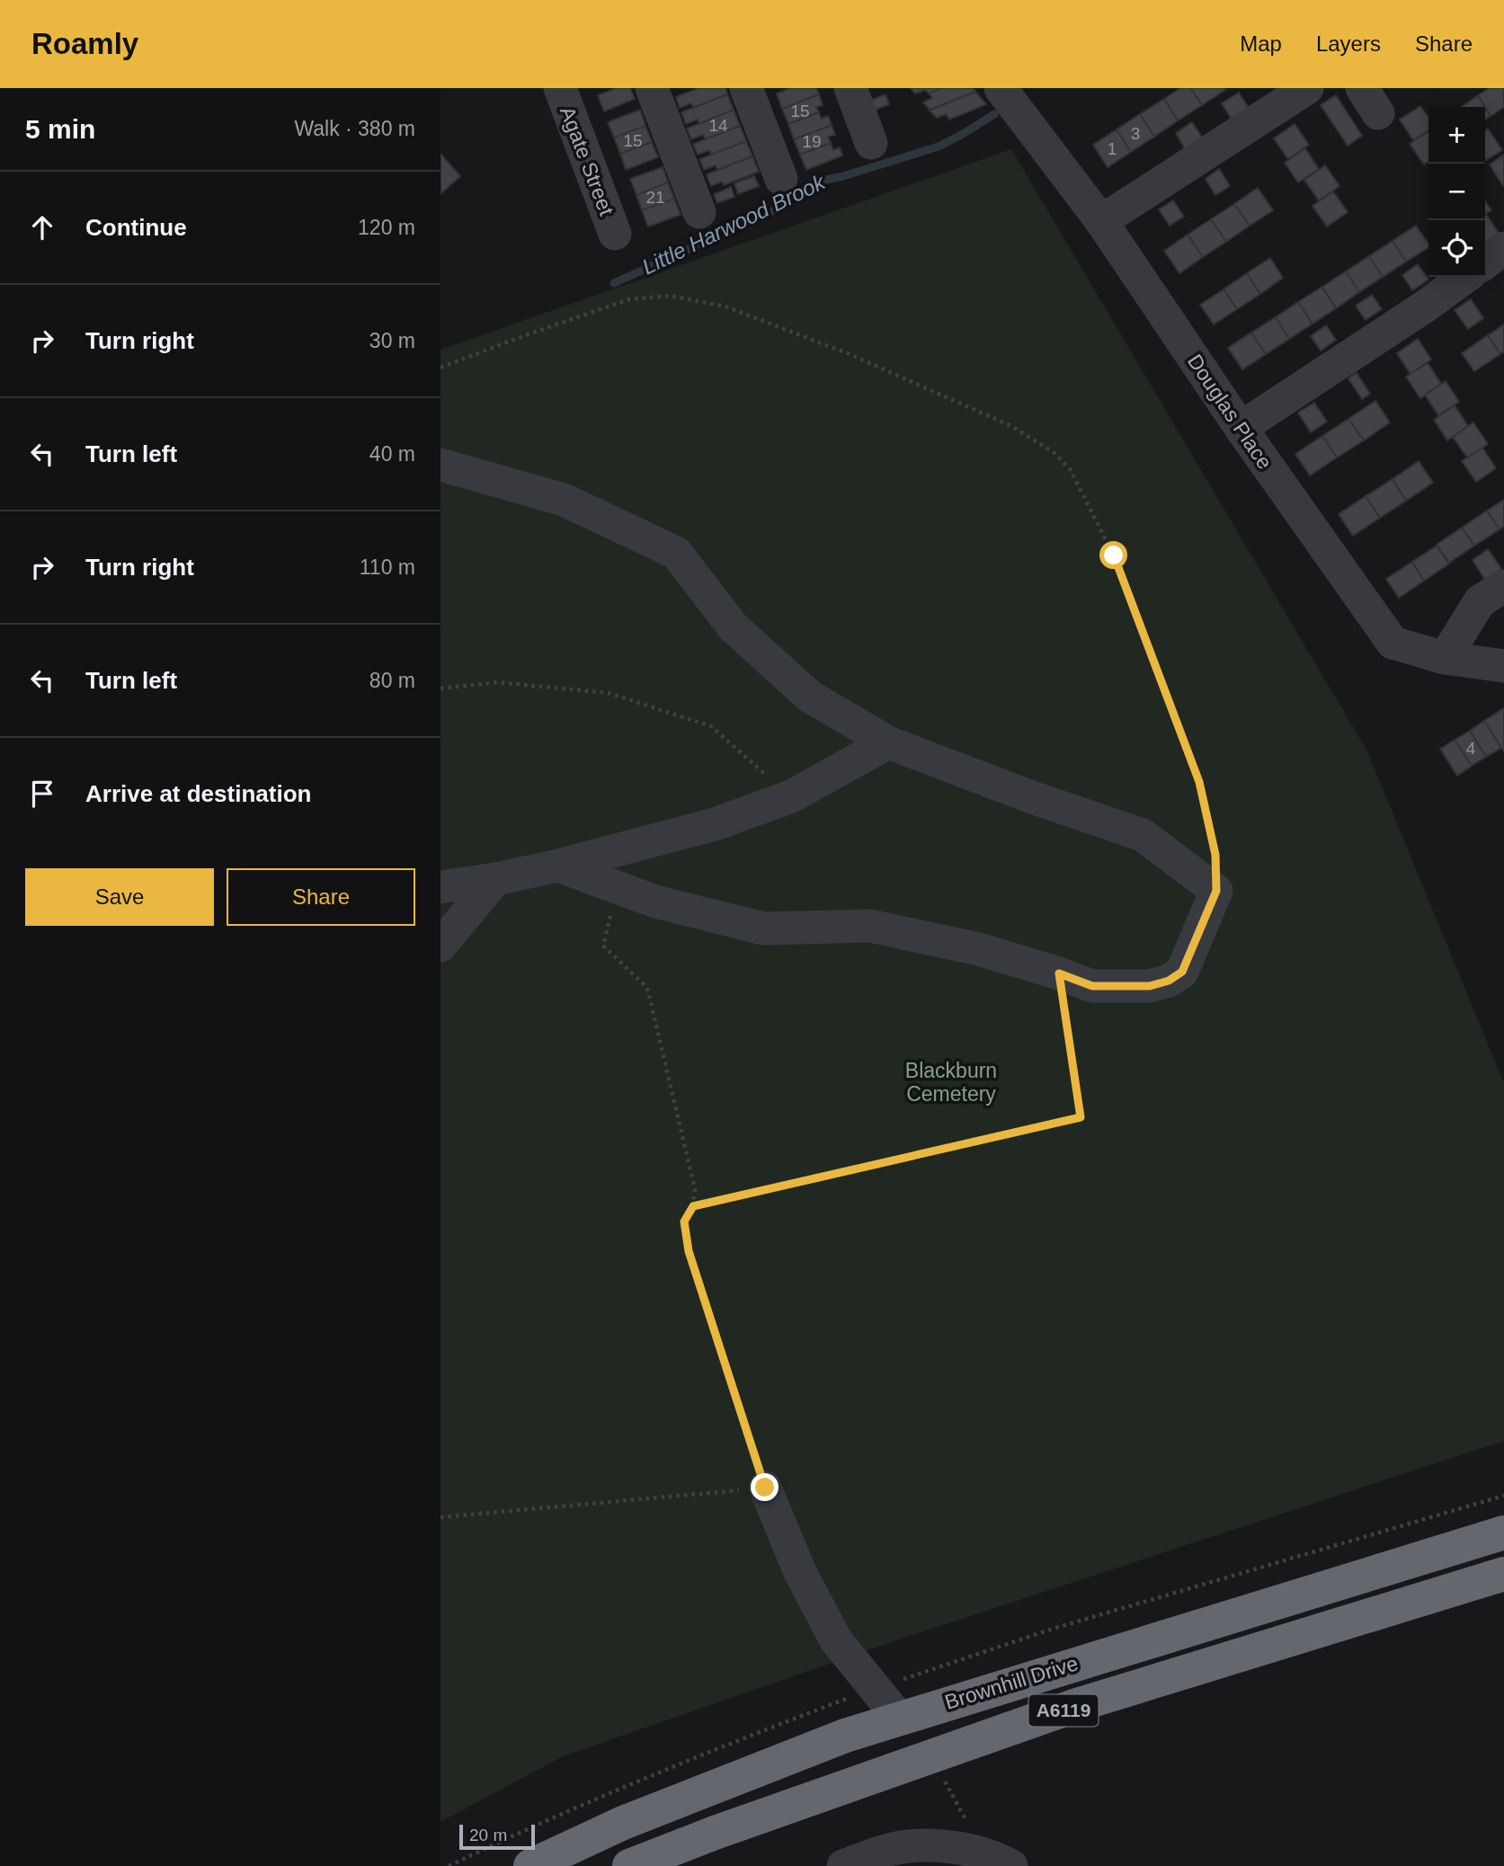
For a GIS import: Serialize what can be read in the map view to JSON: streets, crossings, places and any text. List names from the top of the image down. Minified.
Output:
{"streets":{"highway":["Brownhill Drive","A6119"],"street":["Agate Street","Douglas Place"]},"water":["Little Harwood Brook"],"parks":["Blackburn Cemetery"],"house_numbers":["15","14","3","15","19","1","21","4"],"scale_bar":"20 m","page":{"header":"Roamly","nav":["Map","Layers","Share"],"heading":["5 min","Walk · 380 m"],"map_buttons":["+","−"],"list":[["Continue","120 m"],["Turn right","30 m"],["Turn left","40 m"],["Turn right","110 m"],["Turn left","80 m"],"Arrive at destination"],"buttons":["Save","Share"],"scale":"20 m"}}
